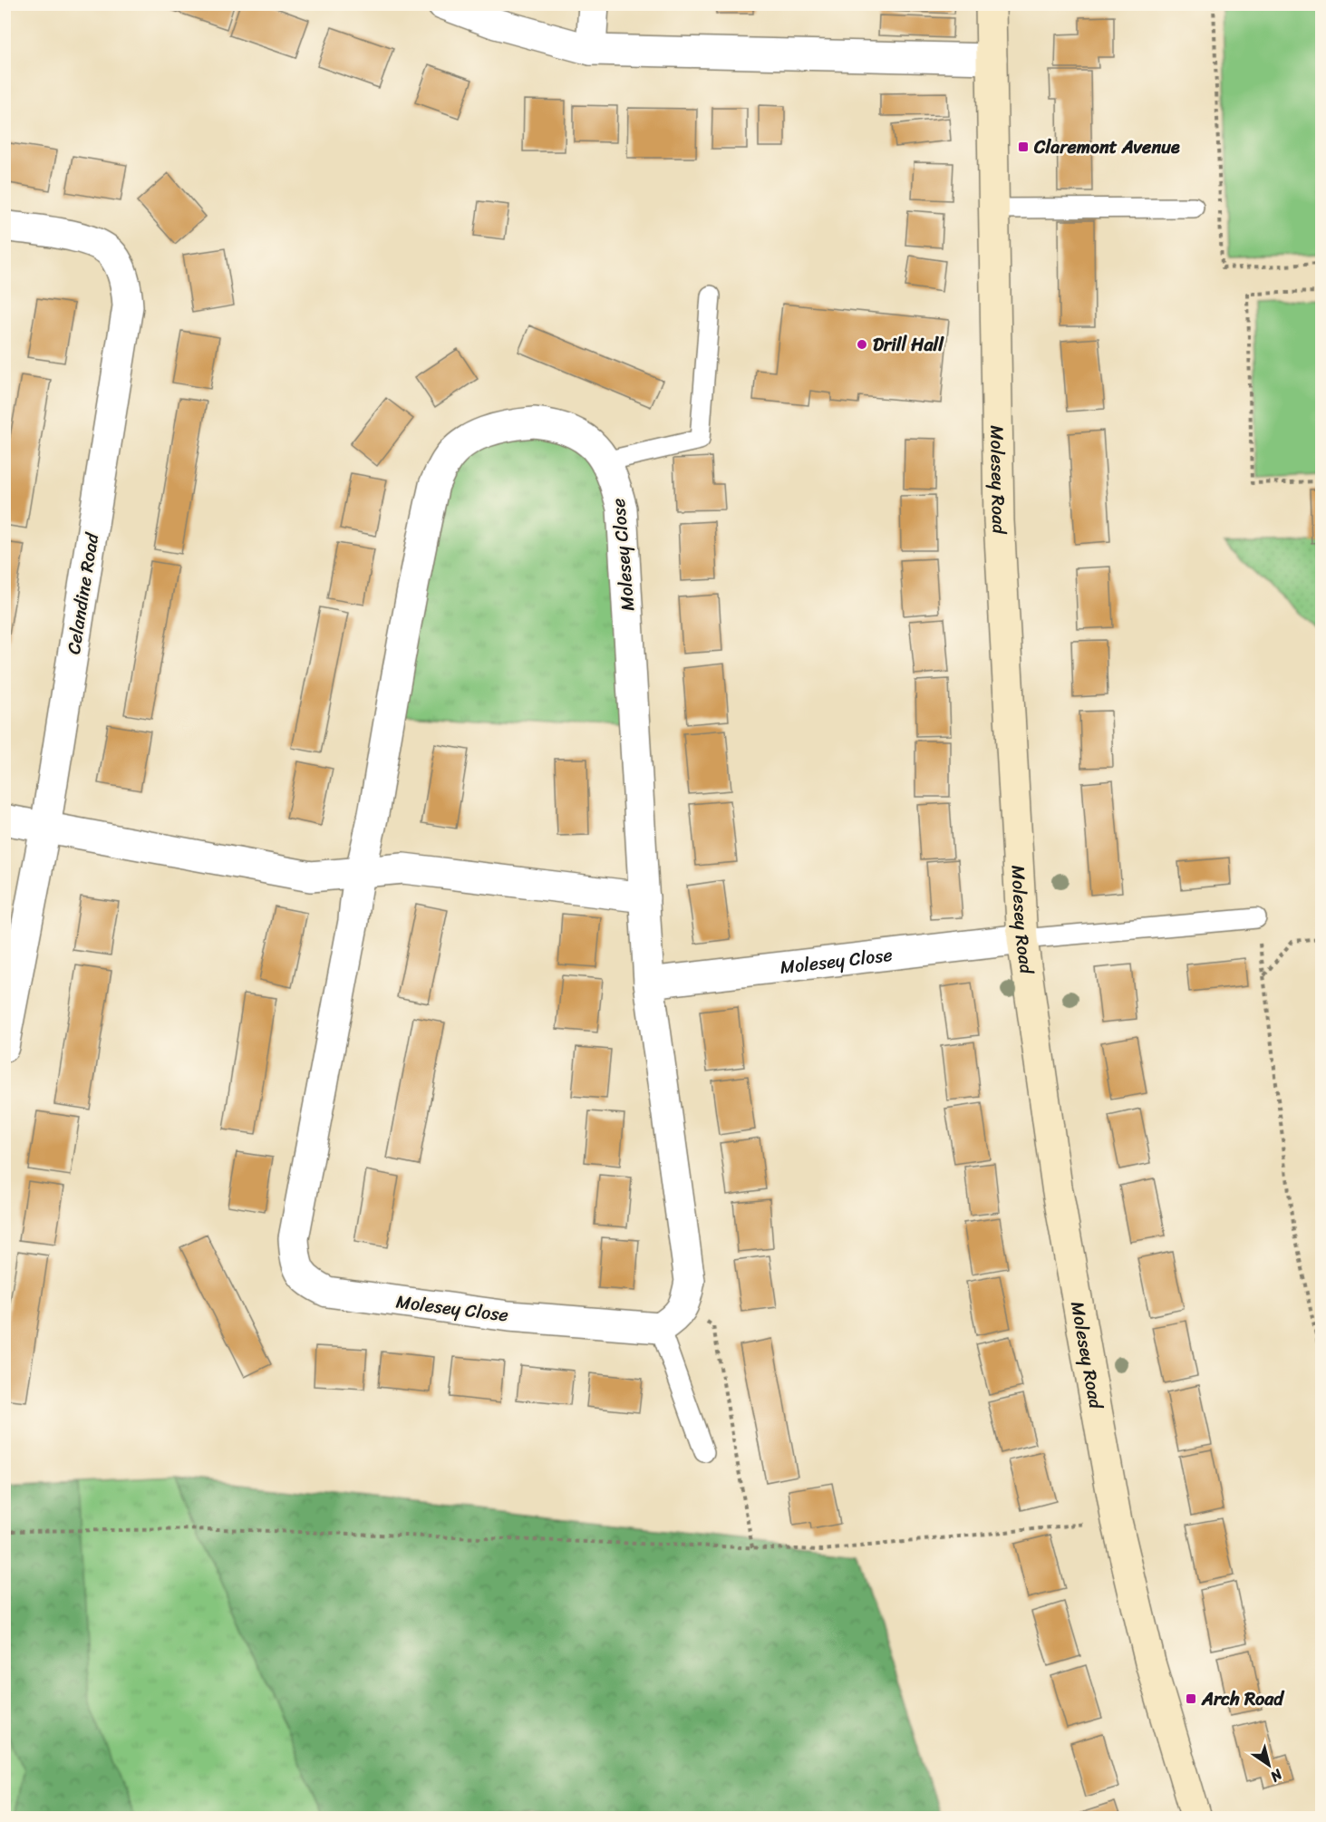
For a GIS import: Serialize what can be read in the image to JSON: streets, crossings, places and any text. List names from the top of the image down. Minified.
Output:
{"streets":{"street":["Molesey Road","Molesey Close","Celandine Road"]},"crossings":[["Molesey Road","Molesey Close"]],"places":{"transit":["Claremont Avenue","Arch Road"],"other":["Drill Hall"]},"north":"bottom right"}
